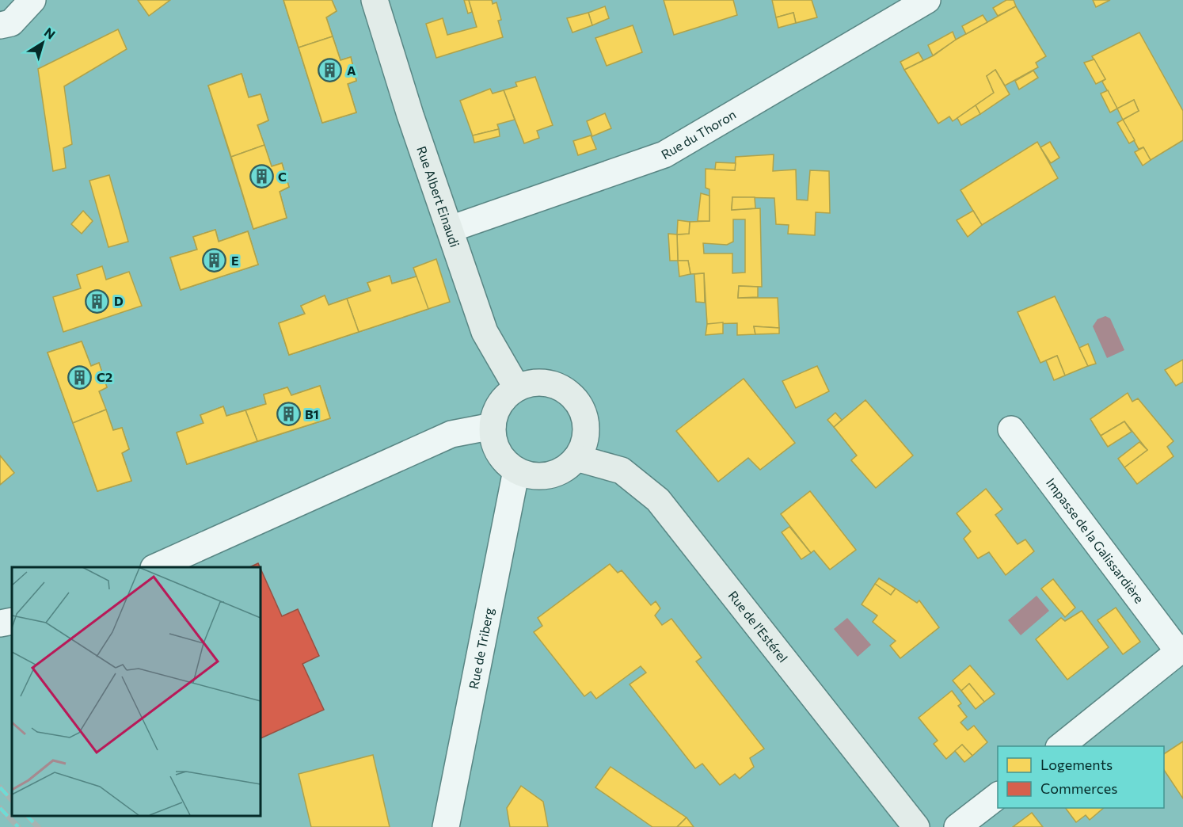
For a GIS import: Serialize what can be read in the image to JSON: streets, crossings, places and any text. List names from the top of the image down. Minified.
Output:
{"streets":{"street":["Rue du Thoron","Rue Albert Einaudi","Impasse de la Galissardière","Rue de l'Estérel","Rue de Triberg"]},"crossings":[["Rue du Thoron","Rue Albert Einaudi"],["Rue Albert Einaudi","Rue de l'Estérel"],["Rue Albert Einaudi","Rue de Triberg"],["Rue de l'Estérel","Rue de Triberg"]],"places":{"building":["A","C","E","D","C2","B1"]},"legend":["Logements","Commerces"],"north":"top right"}
